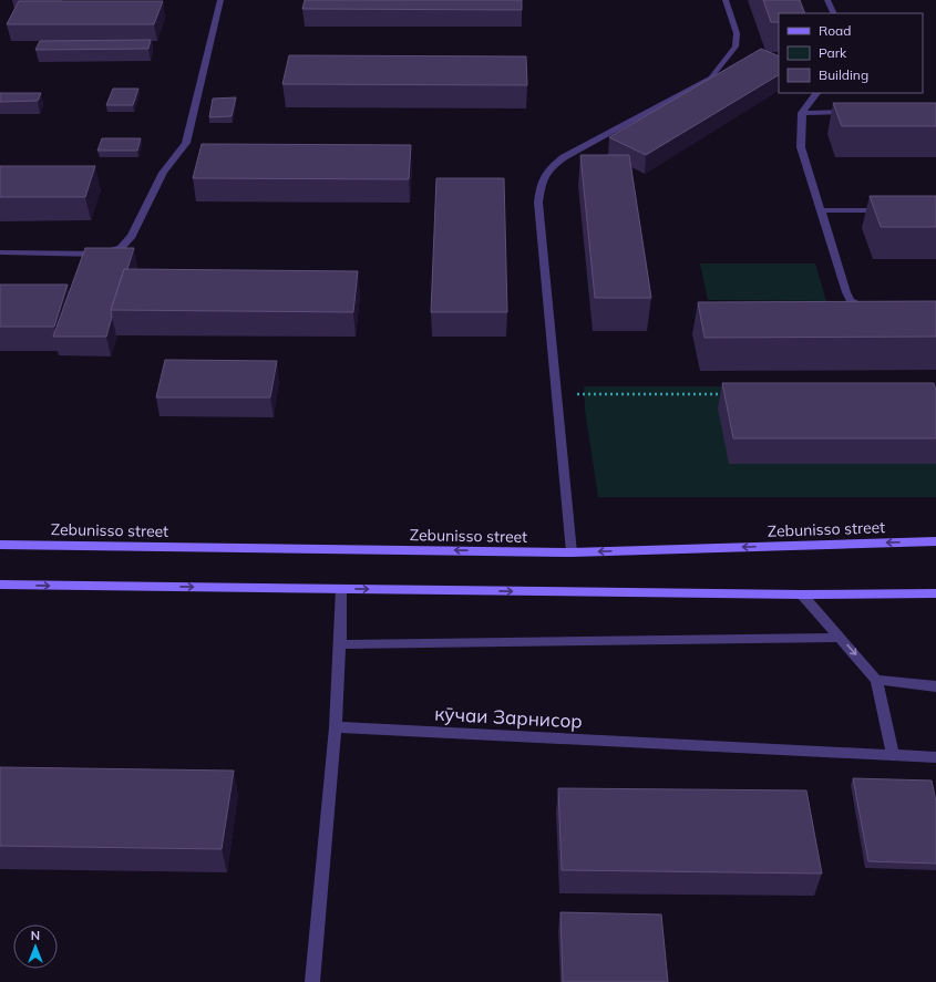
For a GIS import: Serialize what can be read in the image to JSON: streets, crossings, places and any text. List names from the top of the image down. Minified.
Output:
{"streets":{"main road":["Zebunisso street"],"lane":["кӯчаи Зарнисор"]},"legend":["Road","Park","Building"],"north":"top"}
